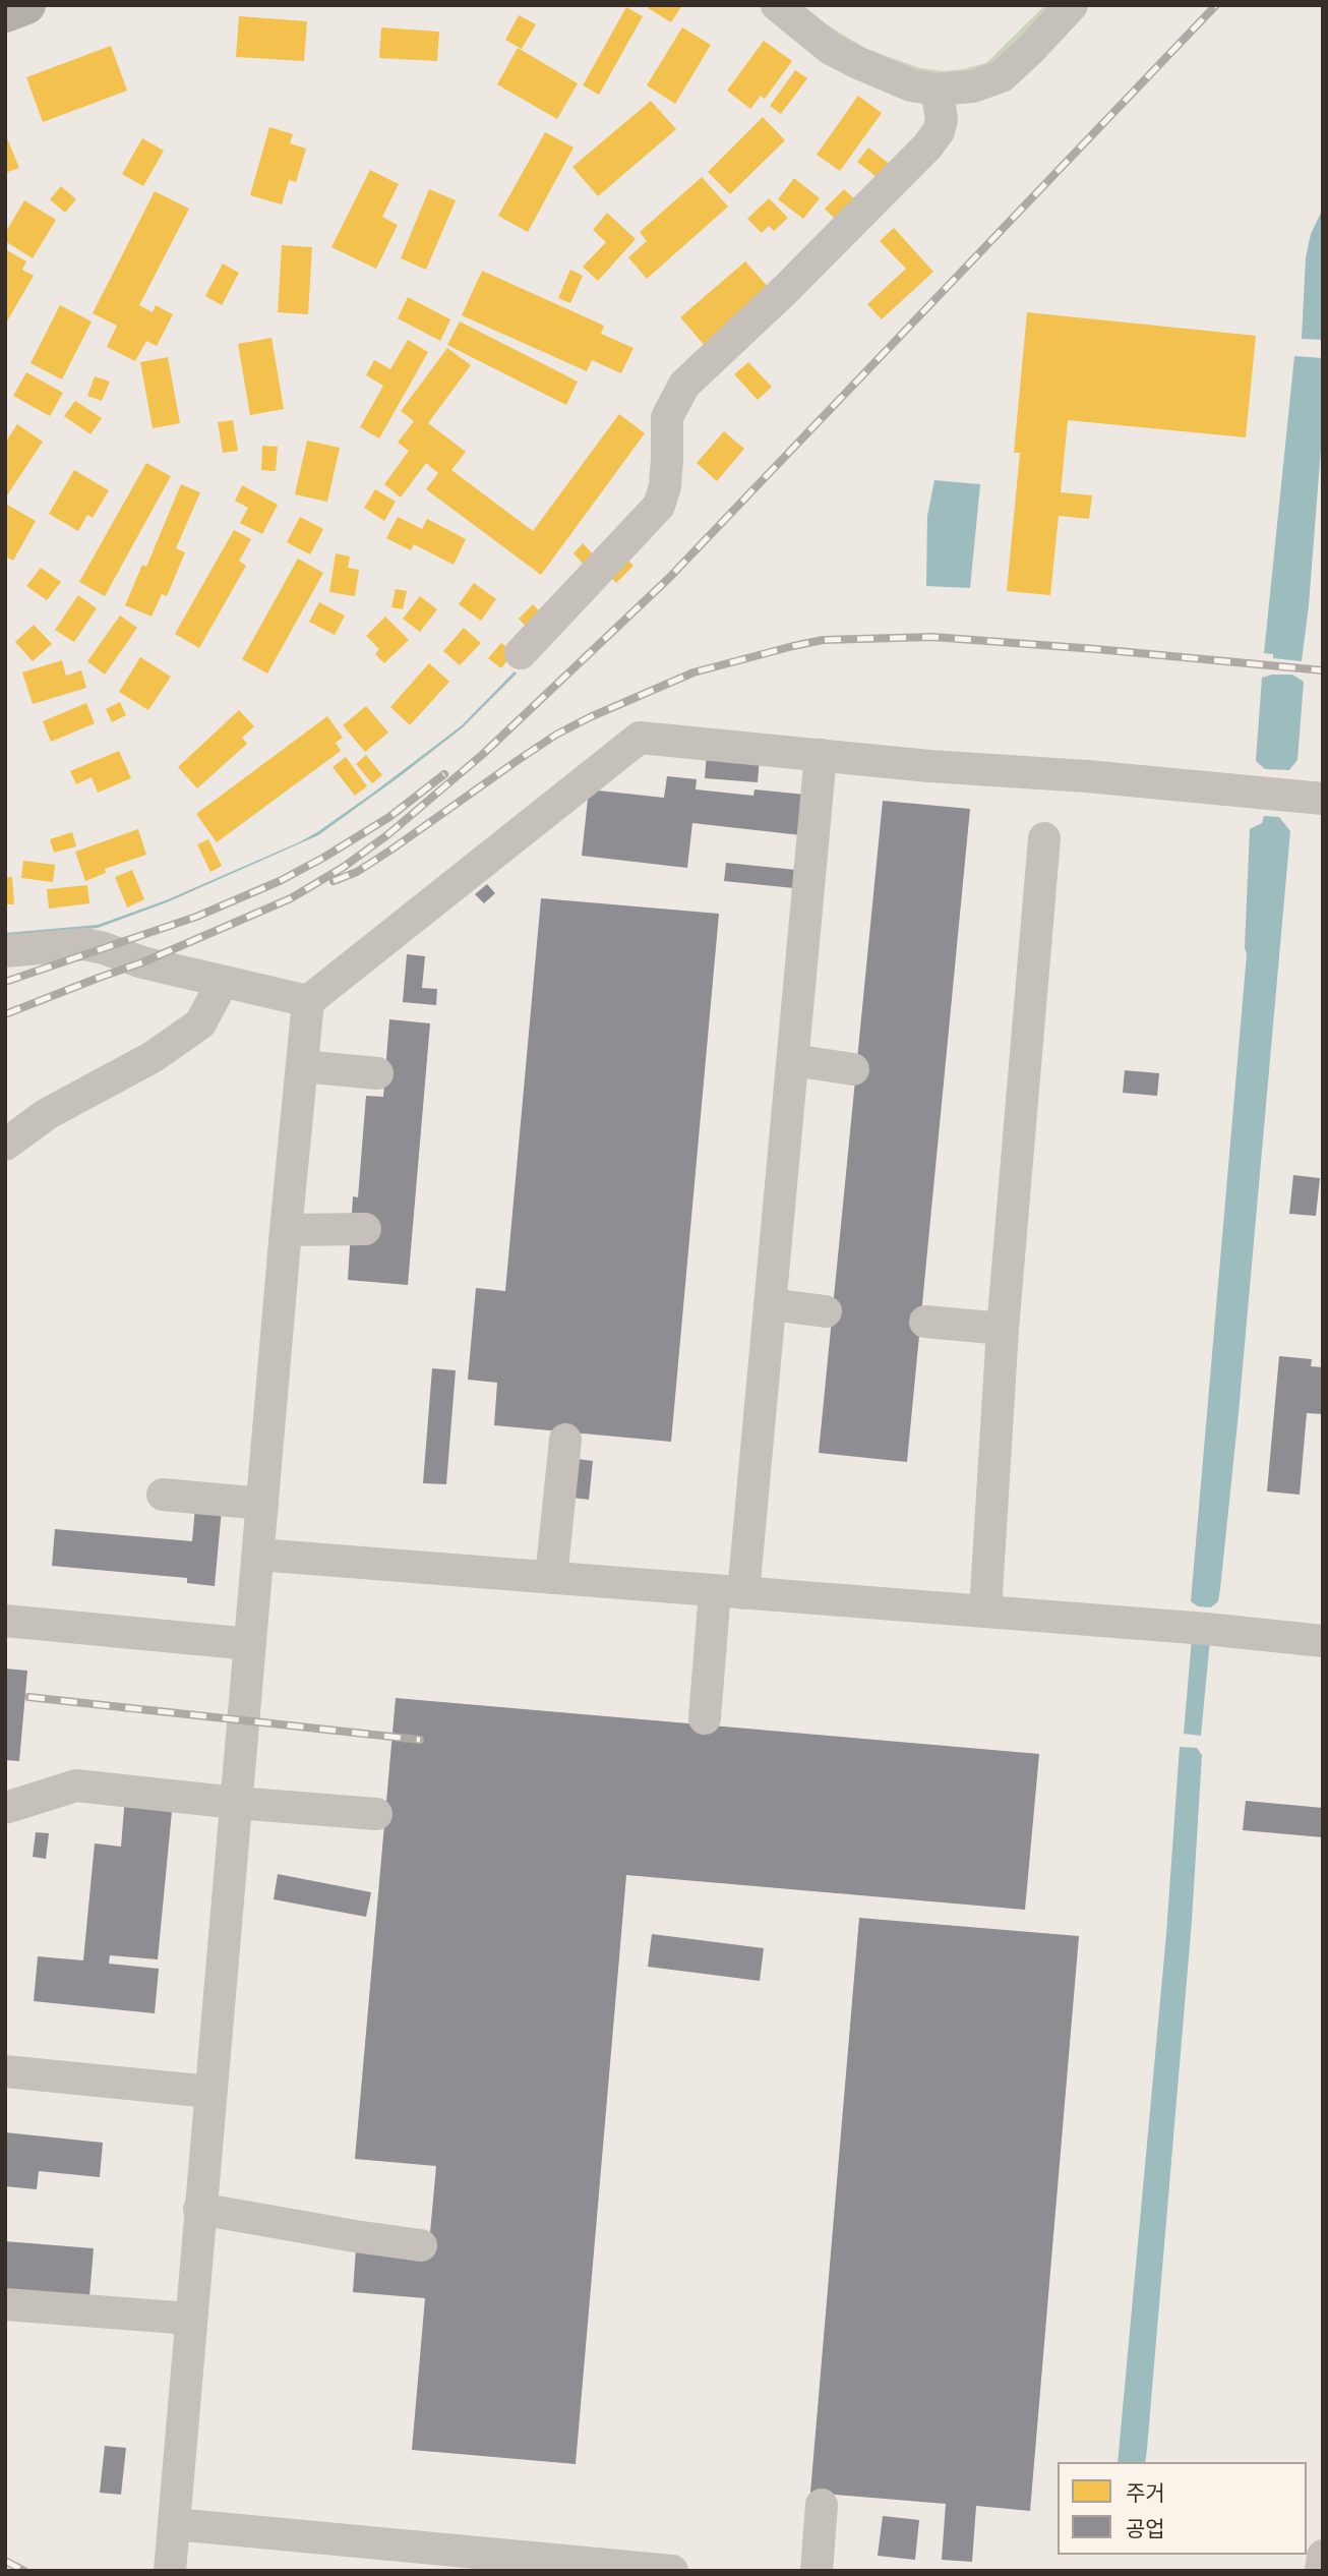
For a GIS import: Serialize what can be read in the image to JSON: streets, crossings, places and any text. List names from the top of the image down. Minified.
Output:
{"legend":["주거","공업"]}
